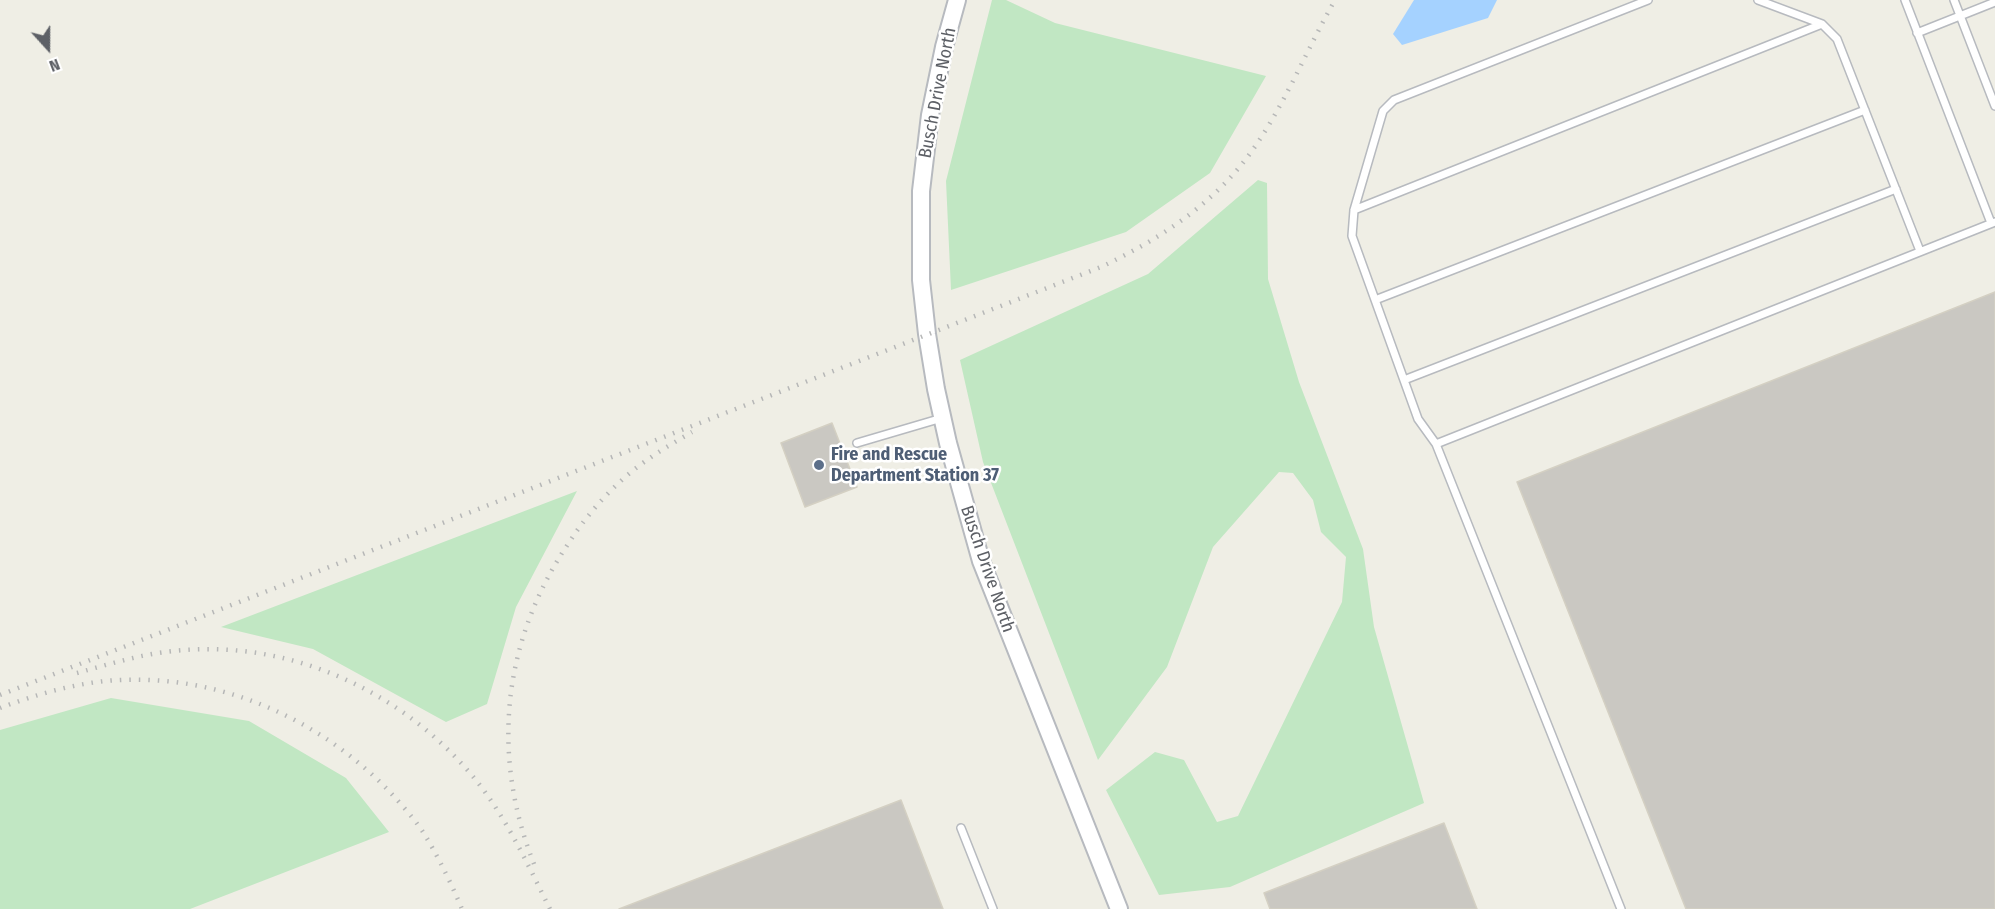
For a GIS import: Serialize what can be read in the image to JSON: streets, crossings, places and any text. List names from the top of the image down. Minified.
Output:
{"streets":{"street":["Busch Drive North"]},"places":["Fire and Rescue Department Station 37"],"north":"bottom"}
